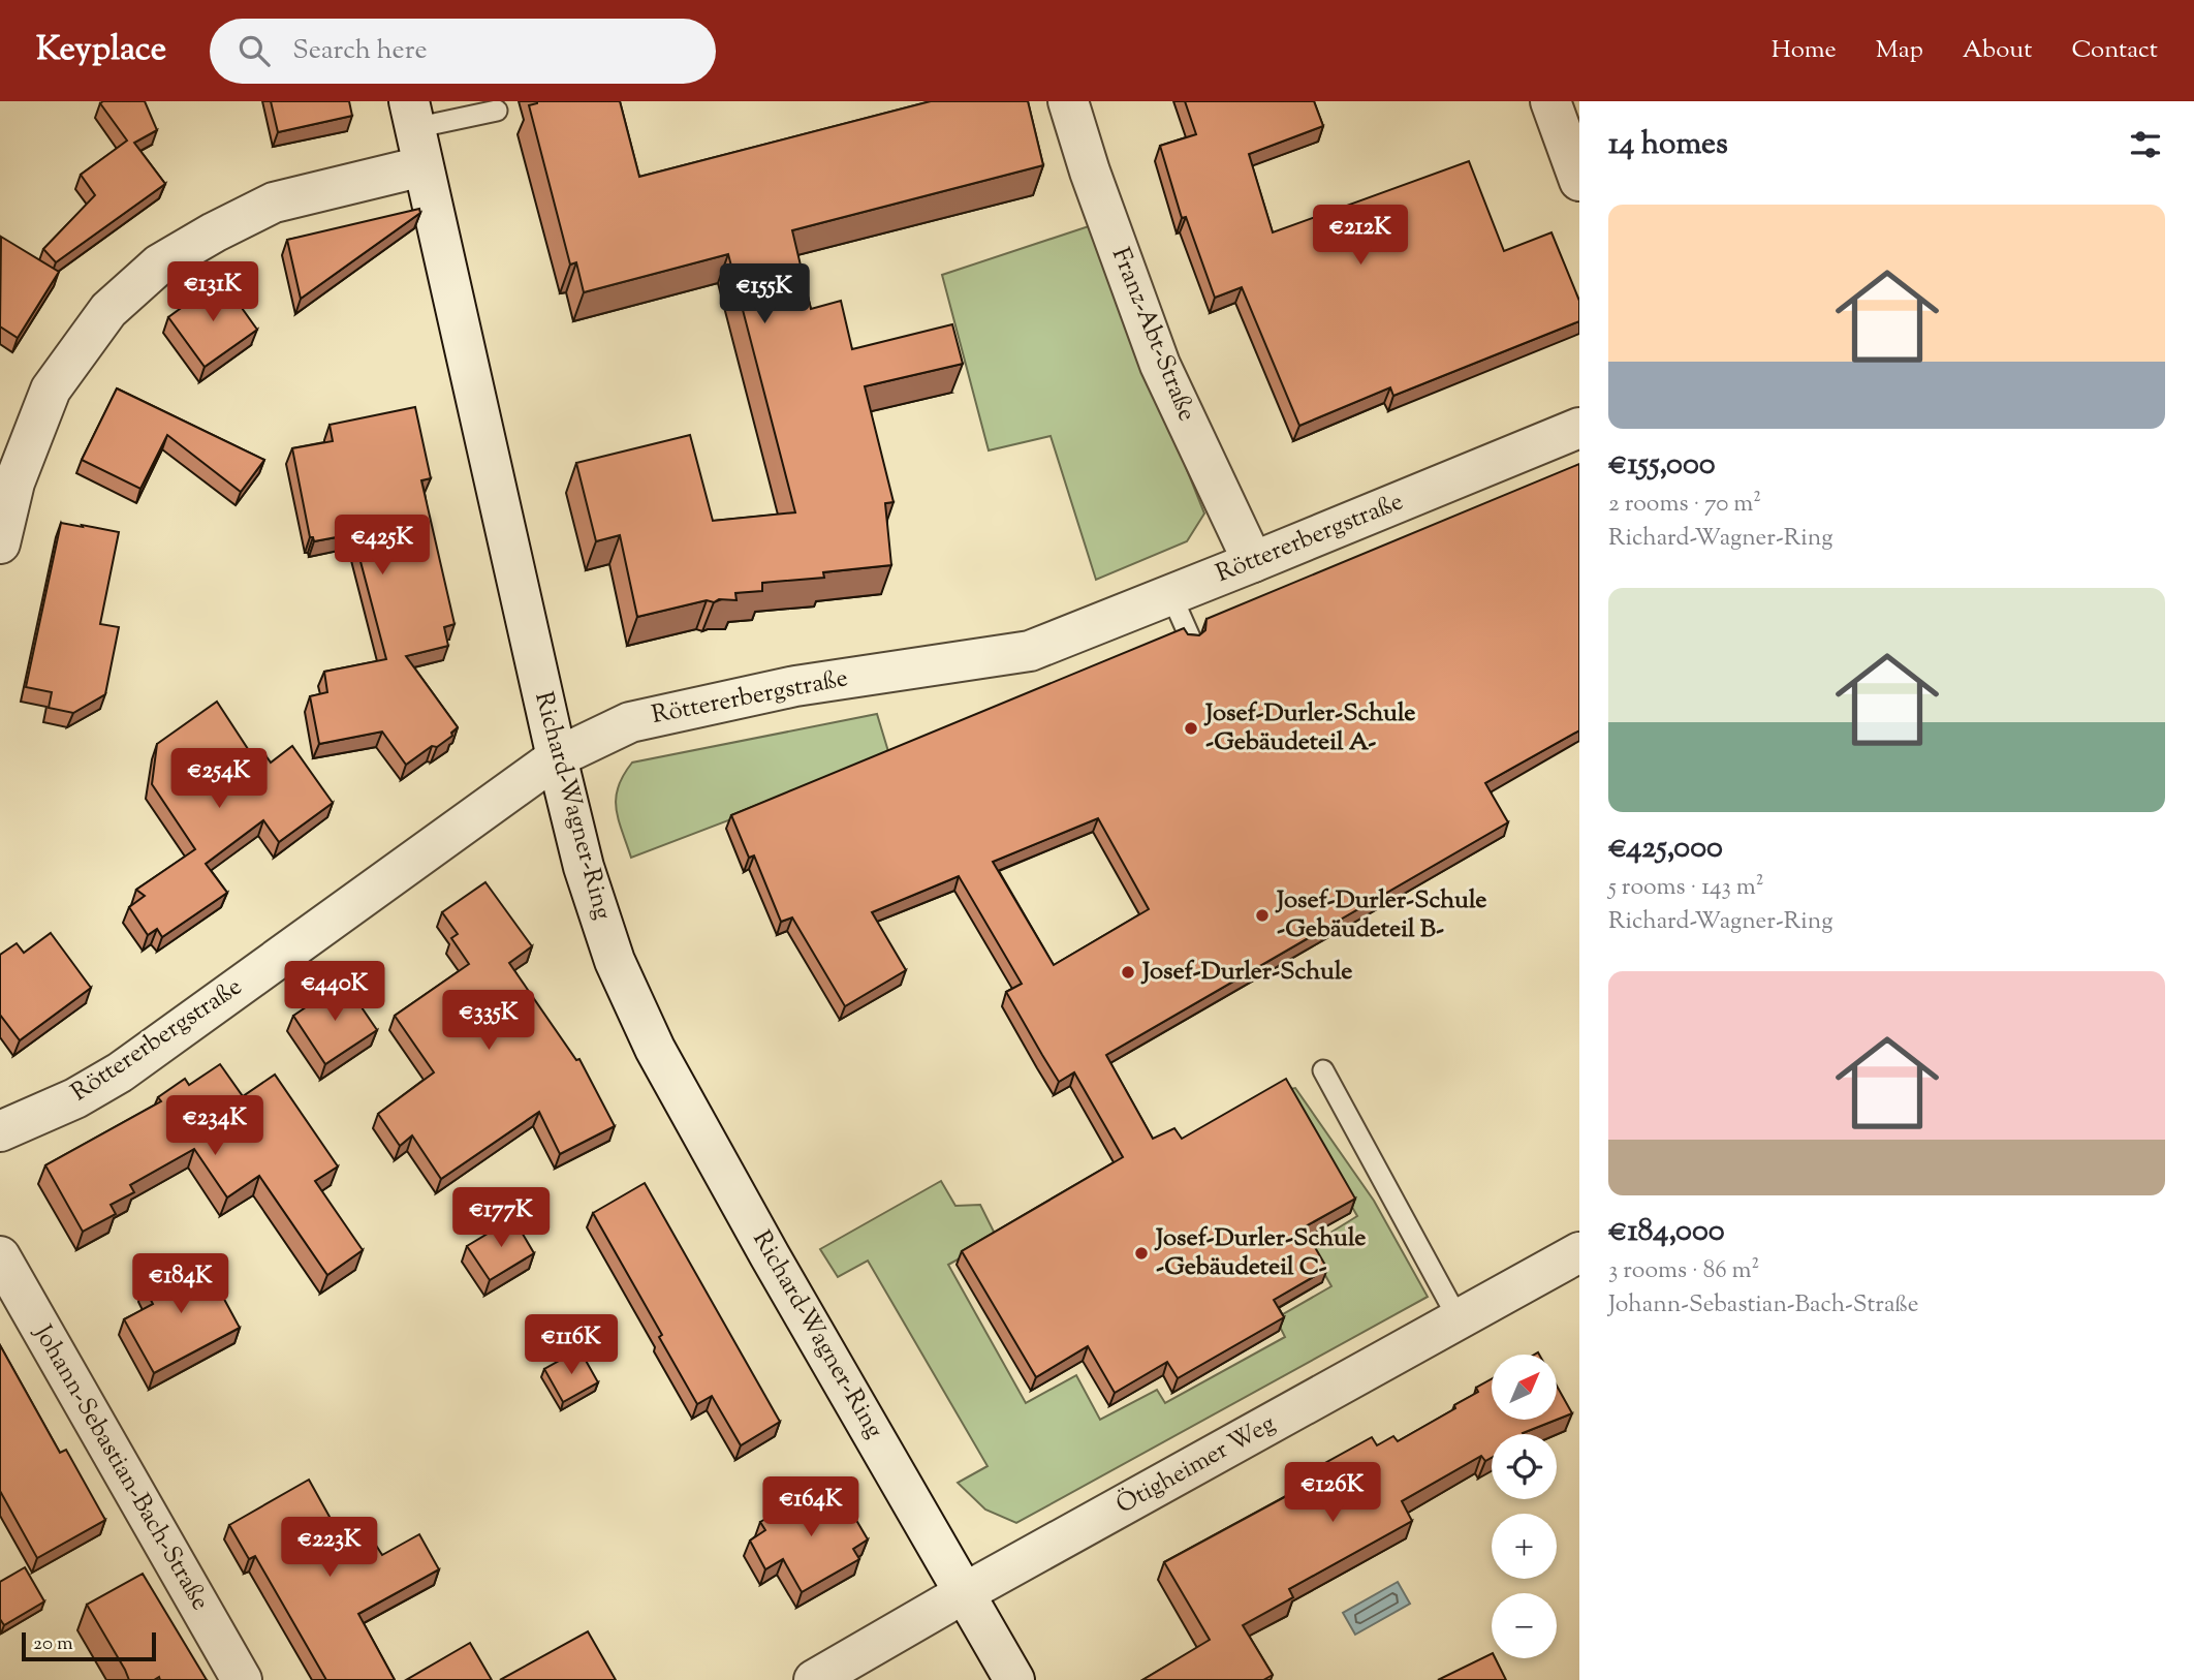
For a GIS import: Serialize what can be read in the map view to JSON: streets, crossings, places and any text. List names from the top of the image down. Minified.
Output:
{"streets":{"street":["Franz-Abt-Straße","Röttererbergstraße","Richard-Wagner-Ring","Ötigheimer Weg","Johann-Sebastian-Bach-Straße"]},"crossings":[["Franz-Abt-Straße","Röttererbergstraße"],["Röttererbergstraße","Richard-Wagner-Ring"],["Richard-Wagner-Ring","Ötigheimer Weg"]],"places":["Josef-Durler-Schule -Gebäudeteil A-","Josef-Durler-Schule -Gebäudeteil B-","Josef-Durler-Schule","Josef-Durler-Schule -Gebäudeteil C-"],"scale_bar":"20 m","north":"top right","page":{"header":"Keyplace","search":"Search here","nav":["Home","Map","About","Contact"],"heading":"14 homes","list":[{"name":"€155,000","note":"2 rooms · 70 m² · Richard-Wagner-Ring"},{"name":"€425,000","note":"5 rooms · 143 m² · Richard-Wagner-Ring"},{"name":"€184,000","note":"3 rooms · 86 m² · Johann-Sebastian-Bach-Straße"}],"price":["€212K","€131K","€155K","€425K","€254K","€440K","€335K","€234K","€177K","€184K","€116K","€126K","€164K","€223K"],"map_buttons":["+","−"],"scale":"20 m"}}
